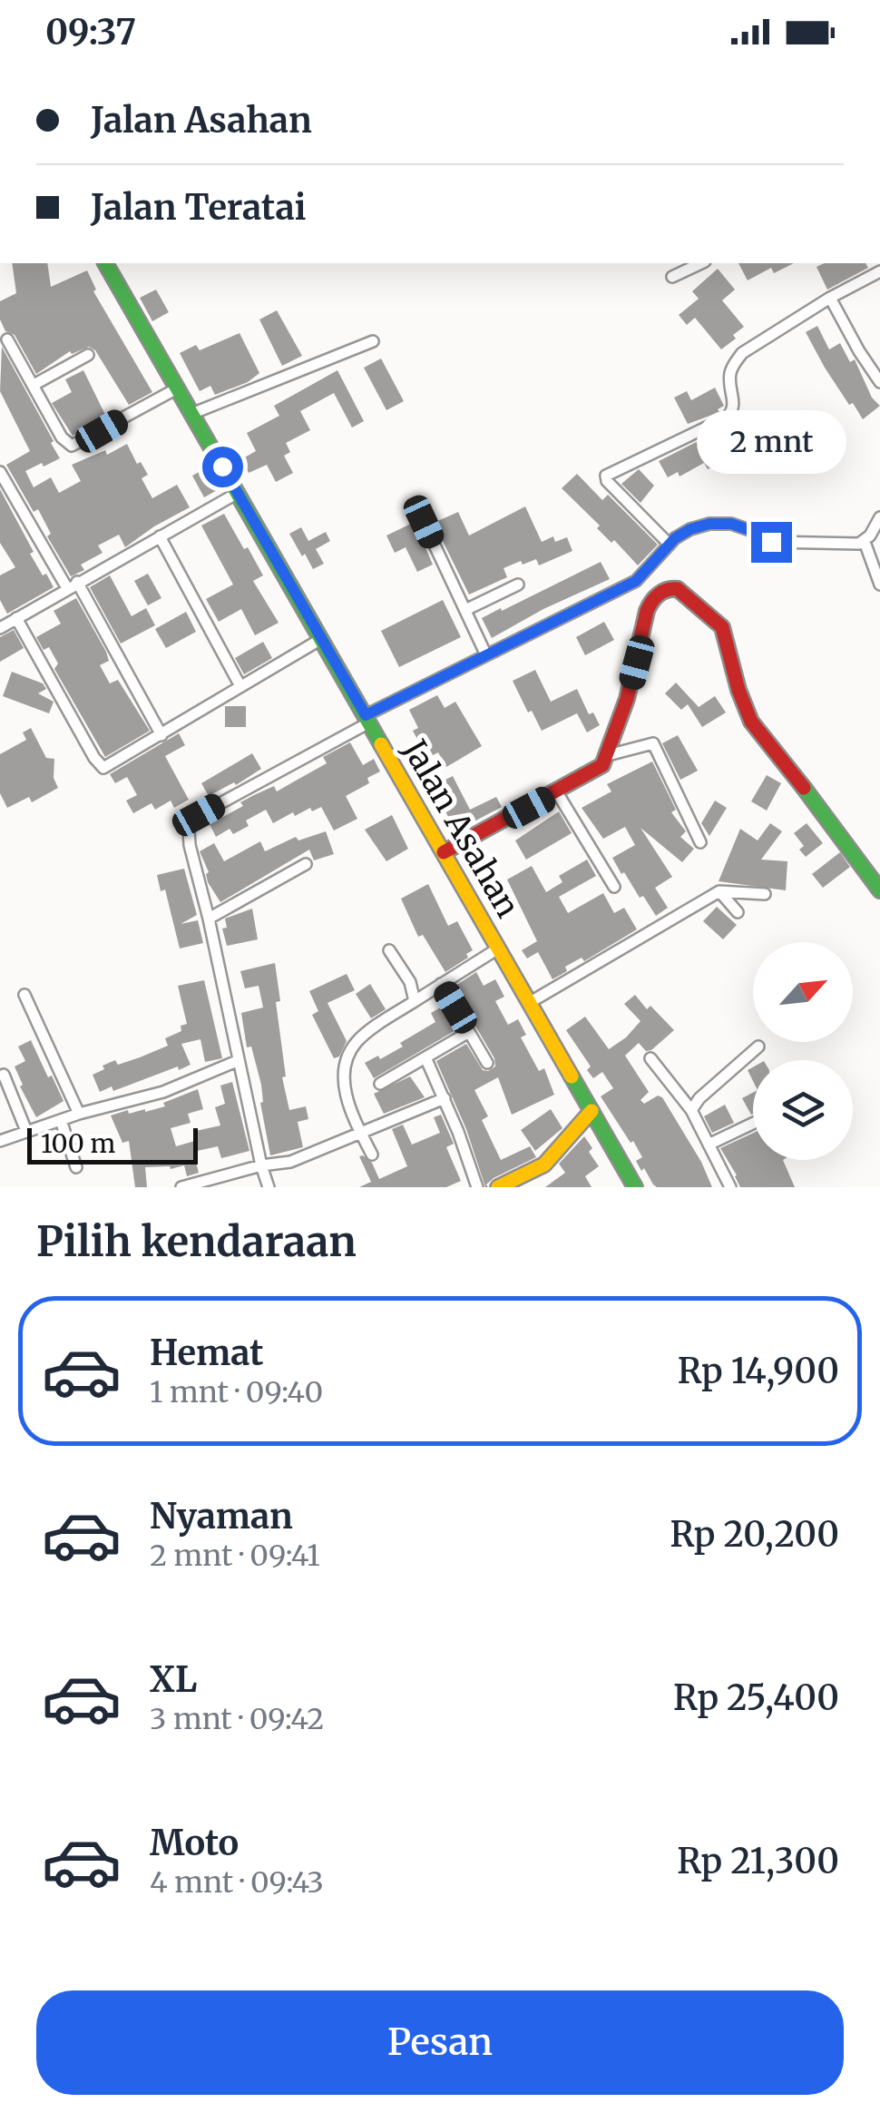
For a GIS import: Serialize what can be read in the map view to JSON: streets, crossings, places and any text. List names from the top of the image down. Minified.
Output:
{"streets":{"main road":["Jalan Asahan"]},"scale_bar":"100 m","north":"top right","page":{"status":"09:37","banner":["Jalan Asahan","Jalan Teratai"],"bubble":"2 mnt","scale":"100 m","heading":"Pilih kendaraan","list":[{"name":"Hemat","note":"1 mnt · 09:40","value":"Rp 14,900"},{"name":"Nyaman","note":"2 mnt · 09:41","value":"Rp 20,200"},{"name":"XL","note":"3 mnt · 09:42","value":"Rp 25,400"},{"name":"Moto","note":"4 mnt · 09:43","value":"Rp 21,300"}],"buttons":"Pesan"}}
